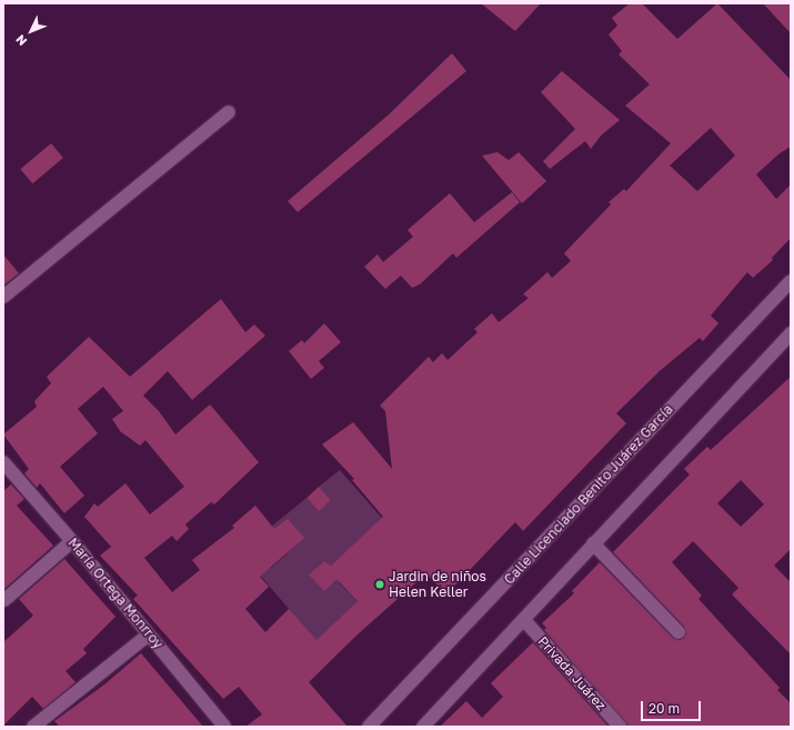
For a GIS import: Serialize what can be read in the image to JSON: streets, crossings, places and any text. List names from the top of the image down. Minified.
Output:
{"streets":{"street":["Calle Licenciado Benito Juárez García","María Ortega Monrroy","Privada Juárez"]},"places":["Jardin de niños Helen Keller"],"scale_bar":"20 m","north":"bottom left"}
